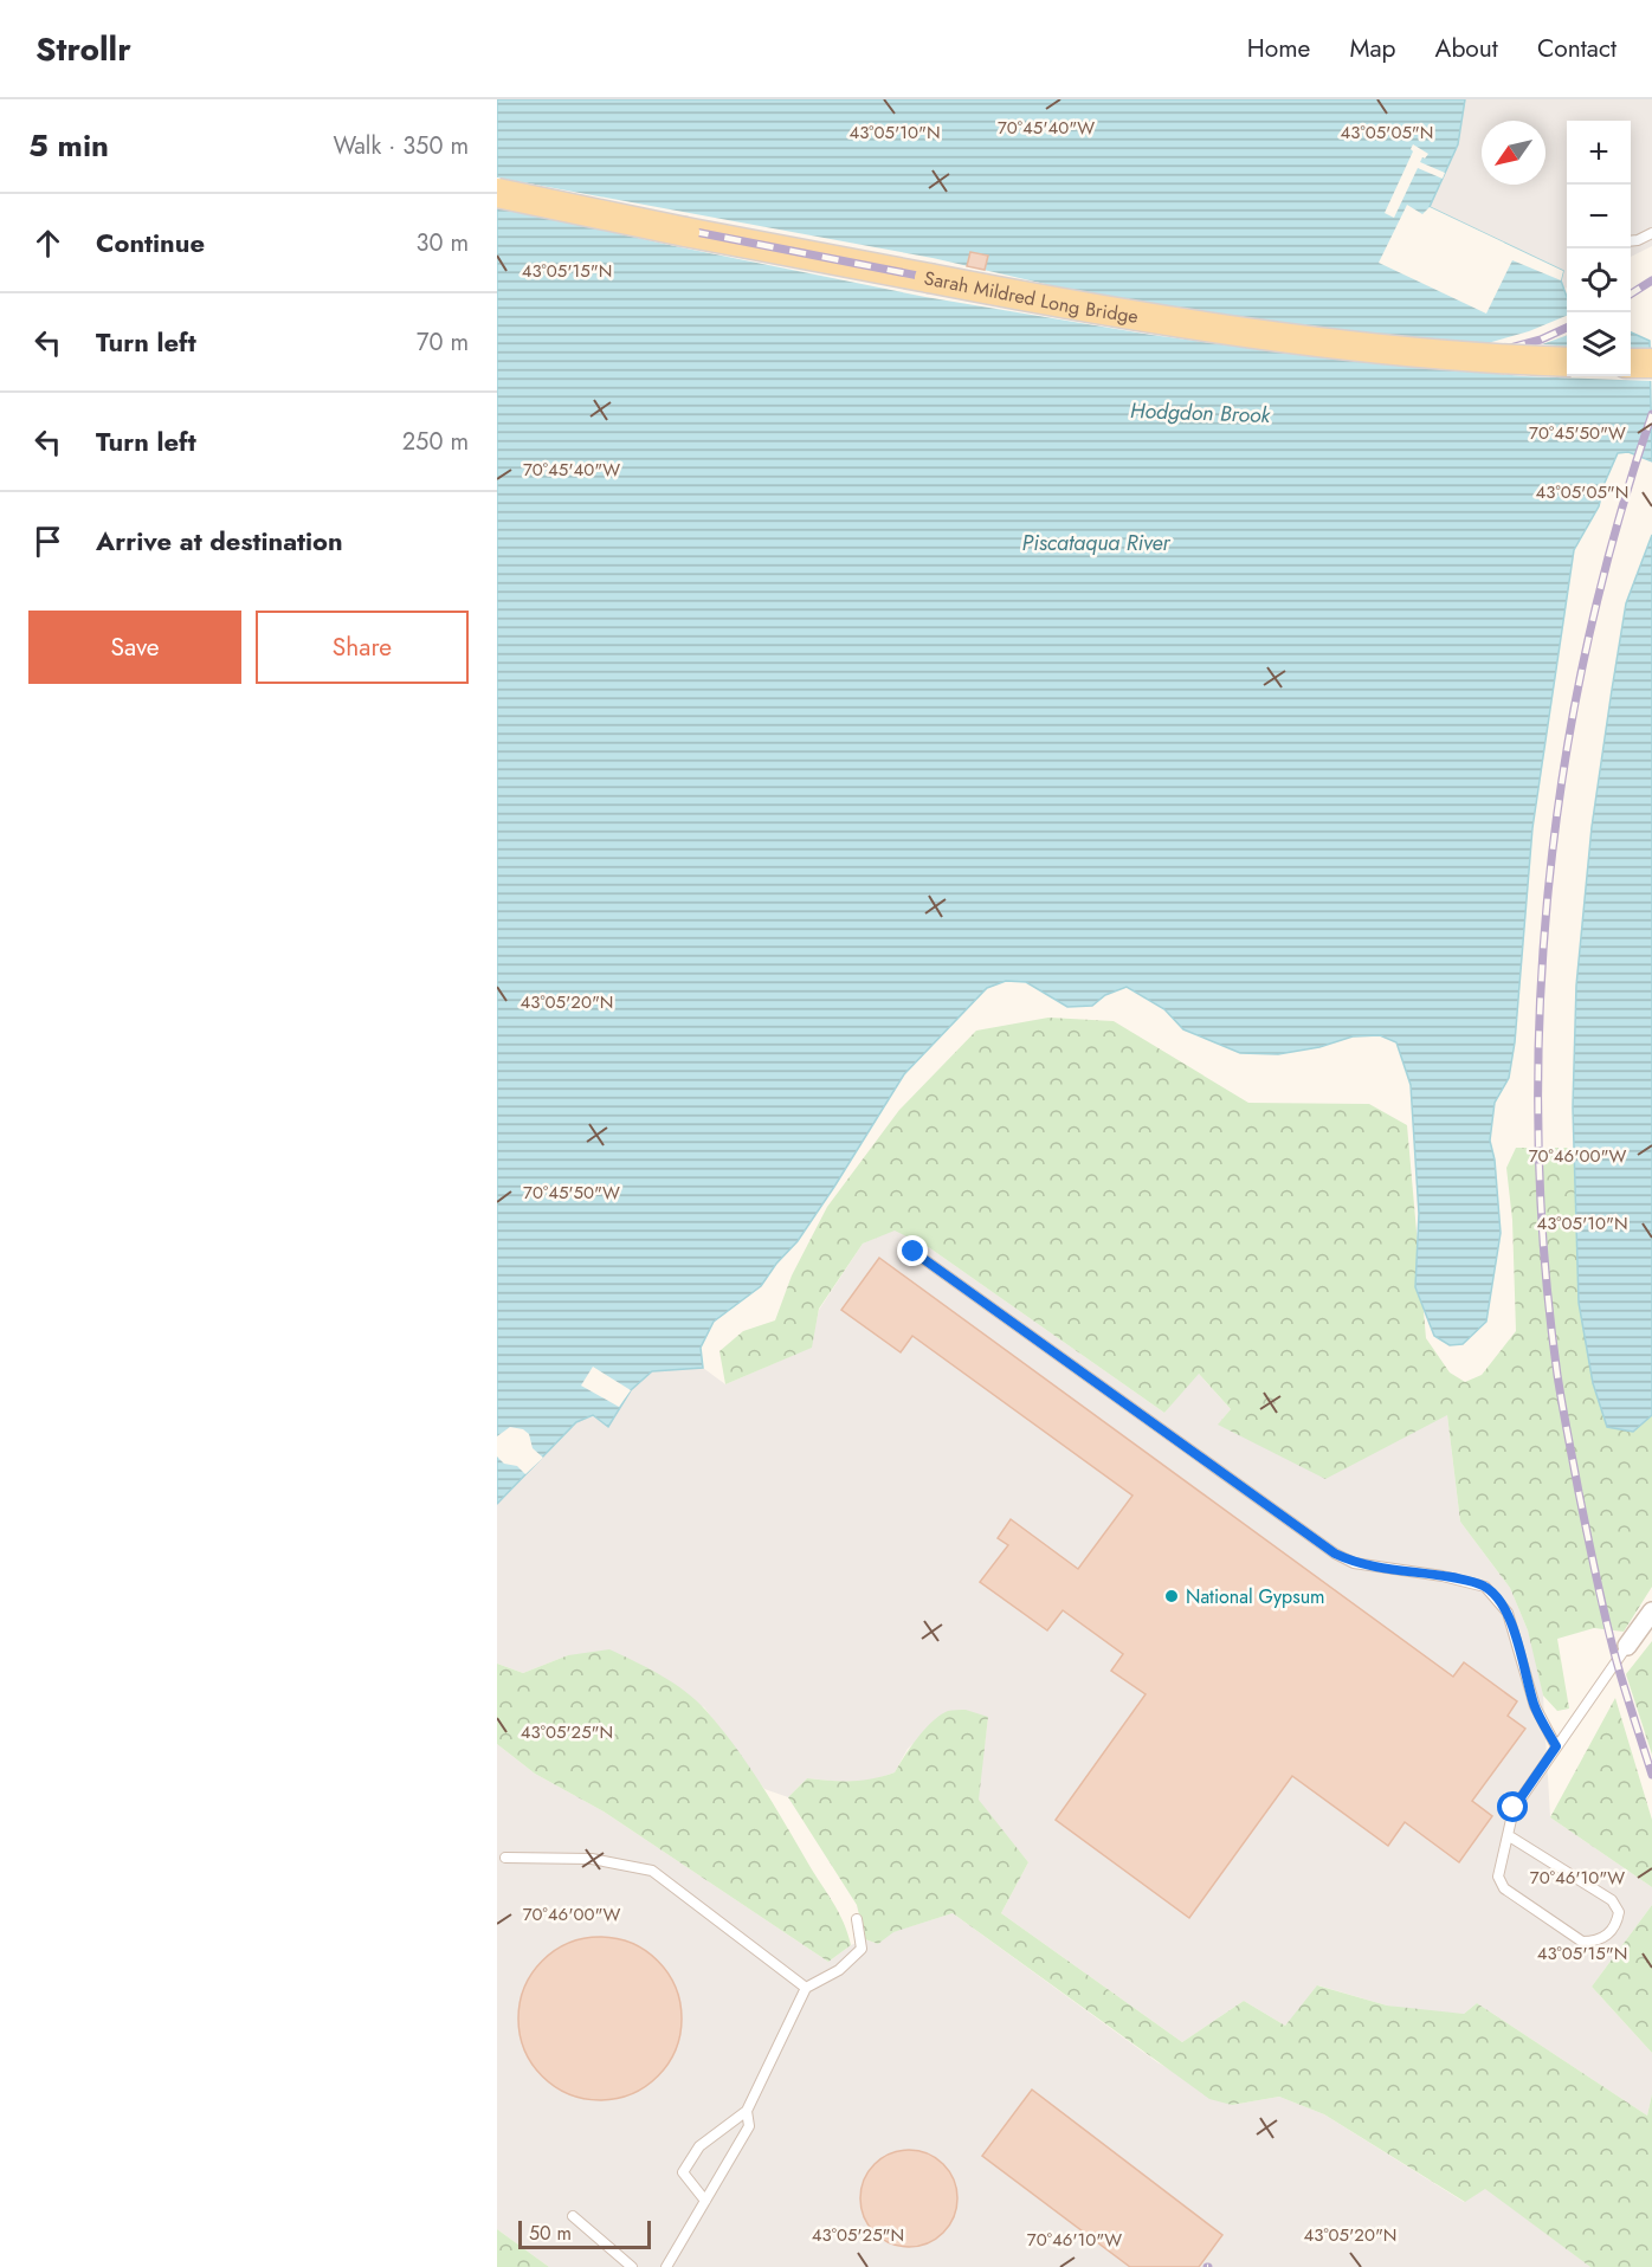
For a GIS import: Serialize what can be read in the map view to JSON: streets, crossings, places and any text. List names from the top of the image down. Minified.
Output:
{"streets":{"main road":["Sarah Mildred Long Bridge"]},"water":["Hodgdon Brook","Piscataqua River"],"places":["National Gypsum"],"scale_bar":"50 m","north":"bottom left","page":{"header":"Strollr","nav":["Home","Map","About","Contact"],"heading":["5 min","Walk · 350 m"],"map_buttons":["+","−"],"list":[["Continue","30 m"],["Turn left","70 m"],["Turn left","250 m"],"Arrive at destination"],"buttons":["Save","Share"],"scale":"50 m"},"coordinates":["70°45'40\"W","43°05'10\"N","43°05'05\"N","43°05'15\"N","70°45'50\"W","43°05'20\"N","70°46'00\"W","43°05'25\"N","70°46'10\"W"]}
